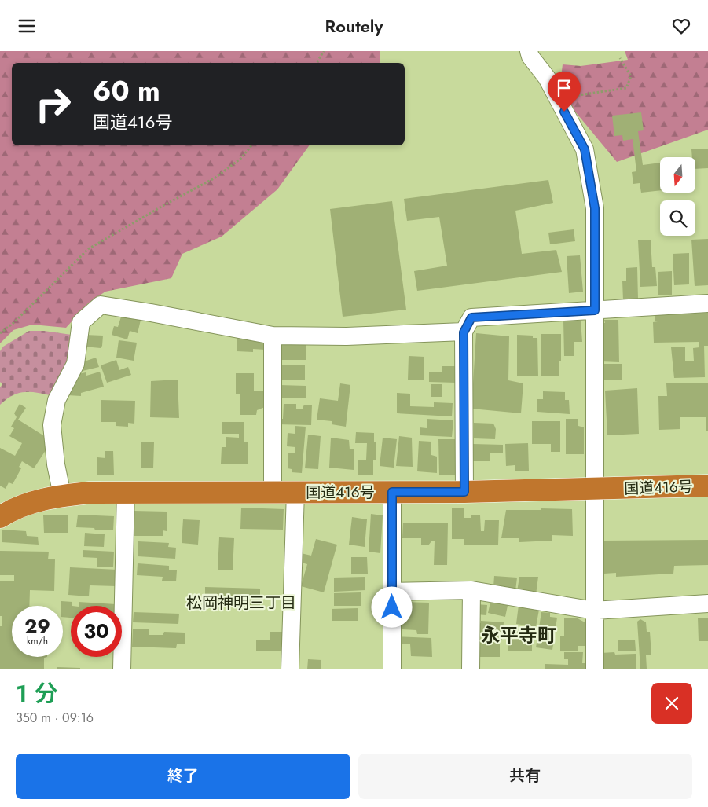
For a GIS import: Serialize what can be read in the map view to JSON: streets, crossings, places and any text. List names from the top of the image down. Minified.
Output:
{"streets":{"highway":["国道416号"]},"districts":["松岡神明三丁目","永平寺町"],"north":"bottom","page":{"header":"Routely","turn":["60 m","国道416号"],"speed":"29 km/h","limit":"30","heading":["1 分","350 m · 09:16"],"buttons":["終了","共有"]}}
